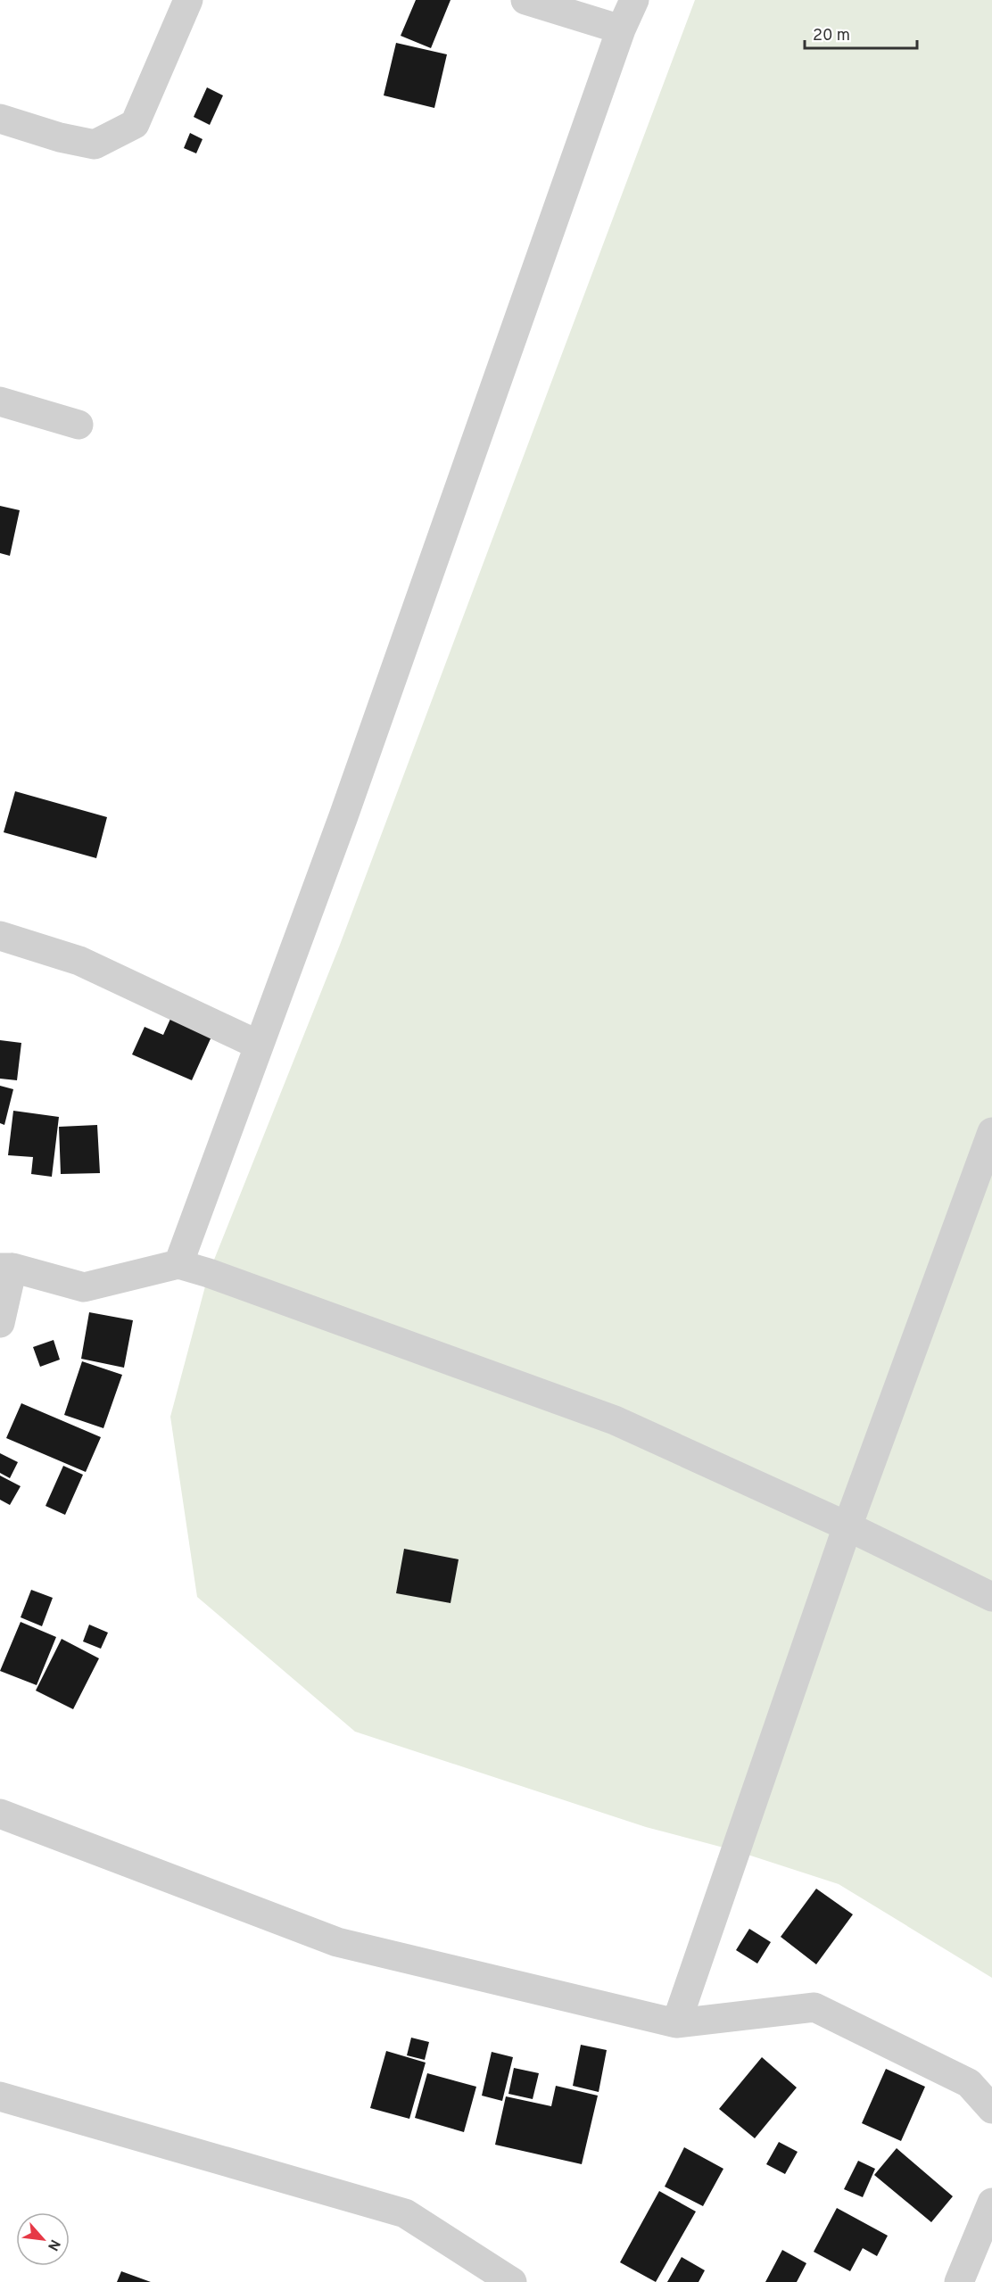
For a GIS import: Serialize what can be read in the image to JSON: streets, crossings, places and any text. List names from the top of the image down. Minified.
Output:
{"scale_bar":"20 m","north":"bottom right"}
